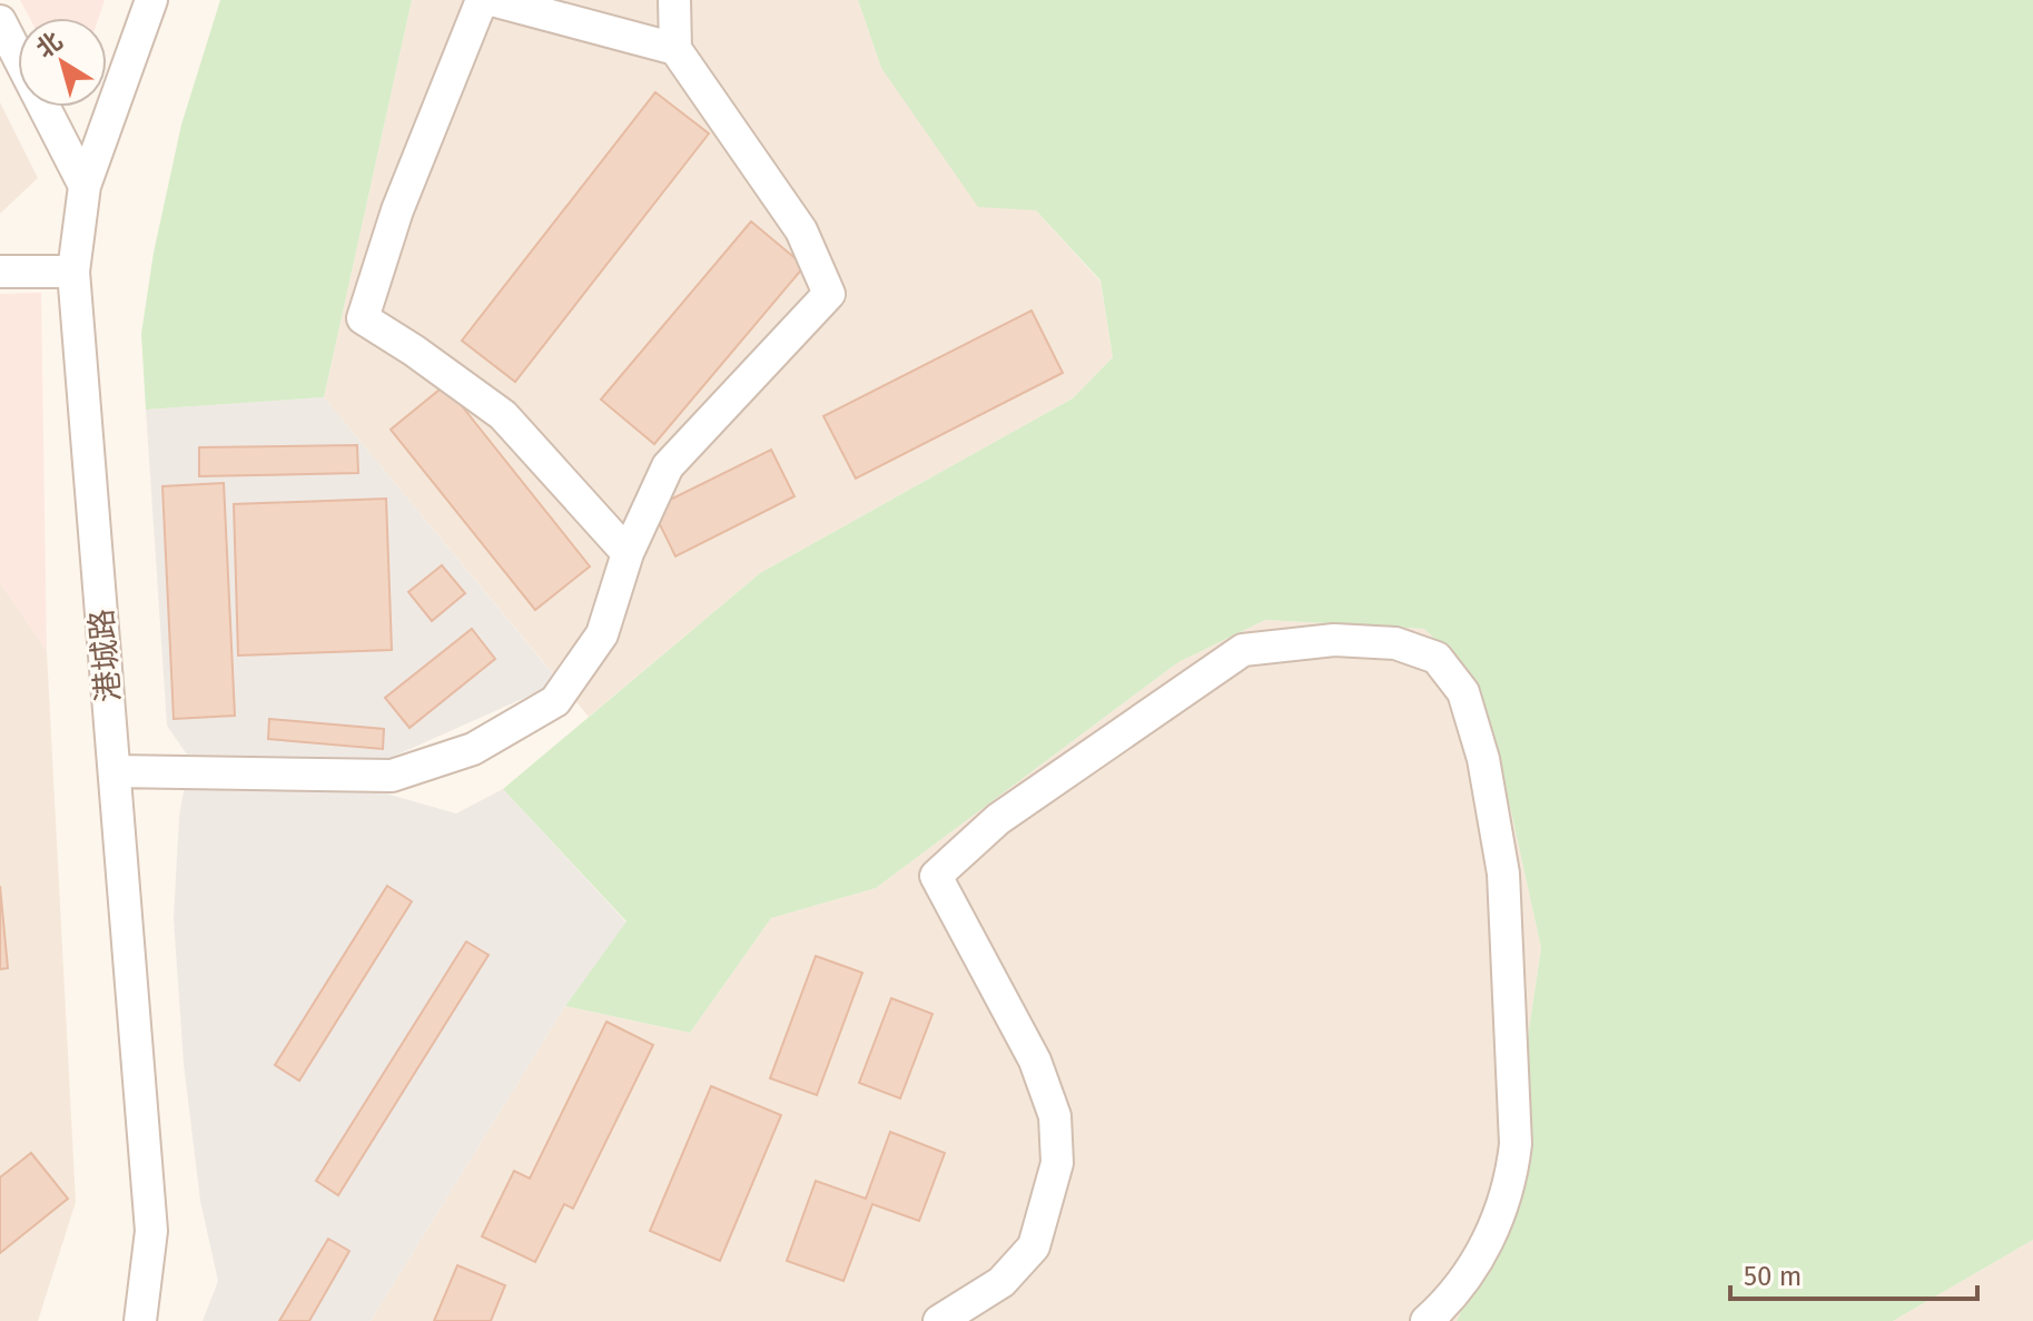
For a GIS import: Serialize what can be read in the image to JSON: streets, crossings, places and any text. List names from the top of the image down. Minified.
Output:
{"streets":{"street":["港城路"]},"scale_bar":"50 m","north":"top left"}
